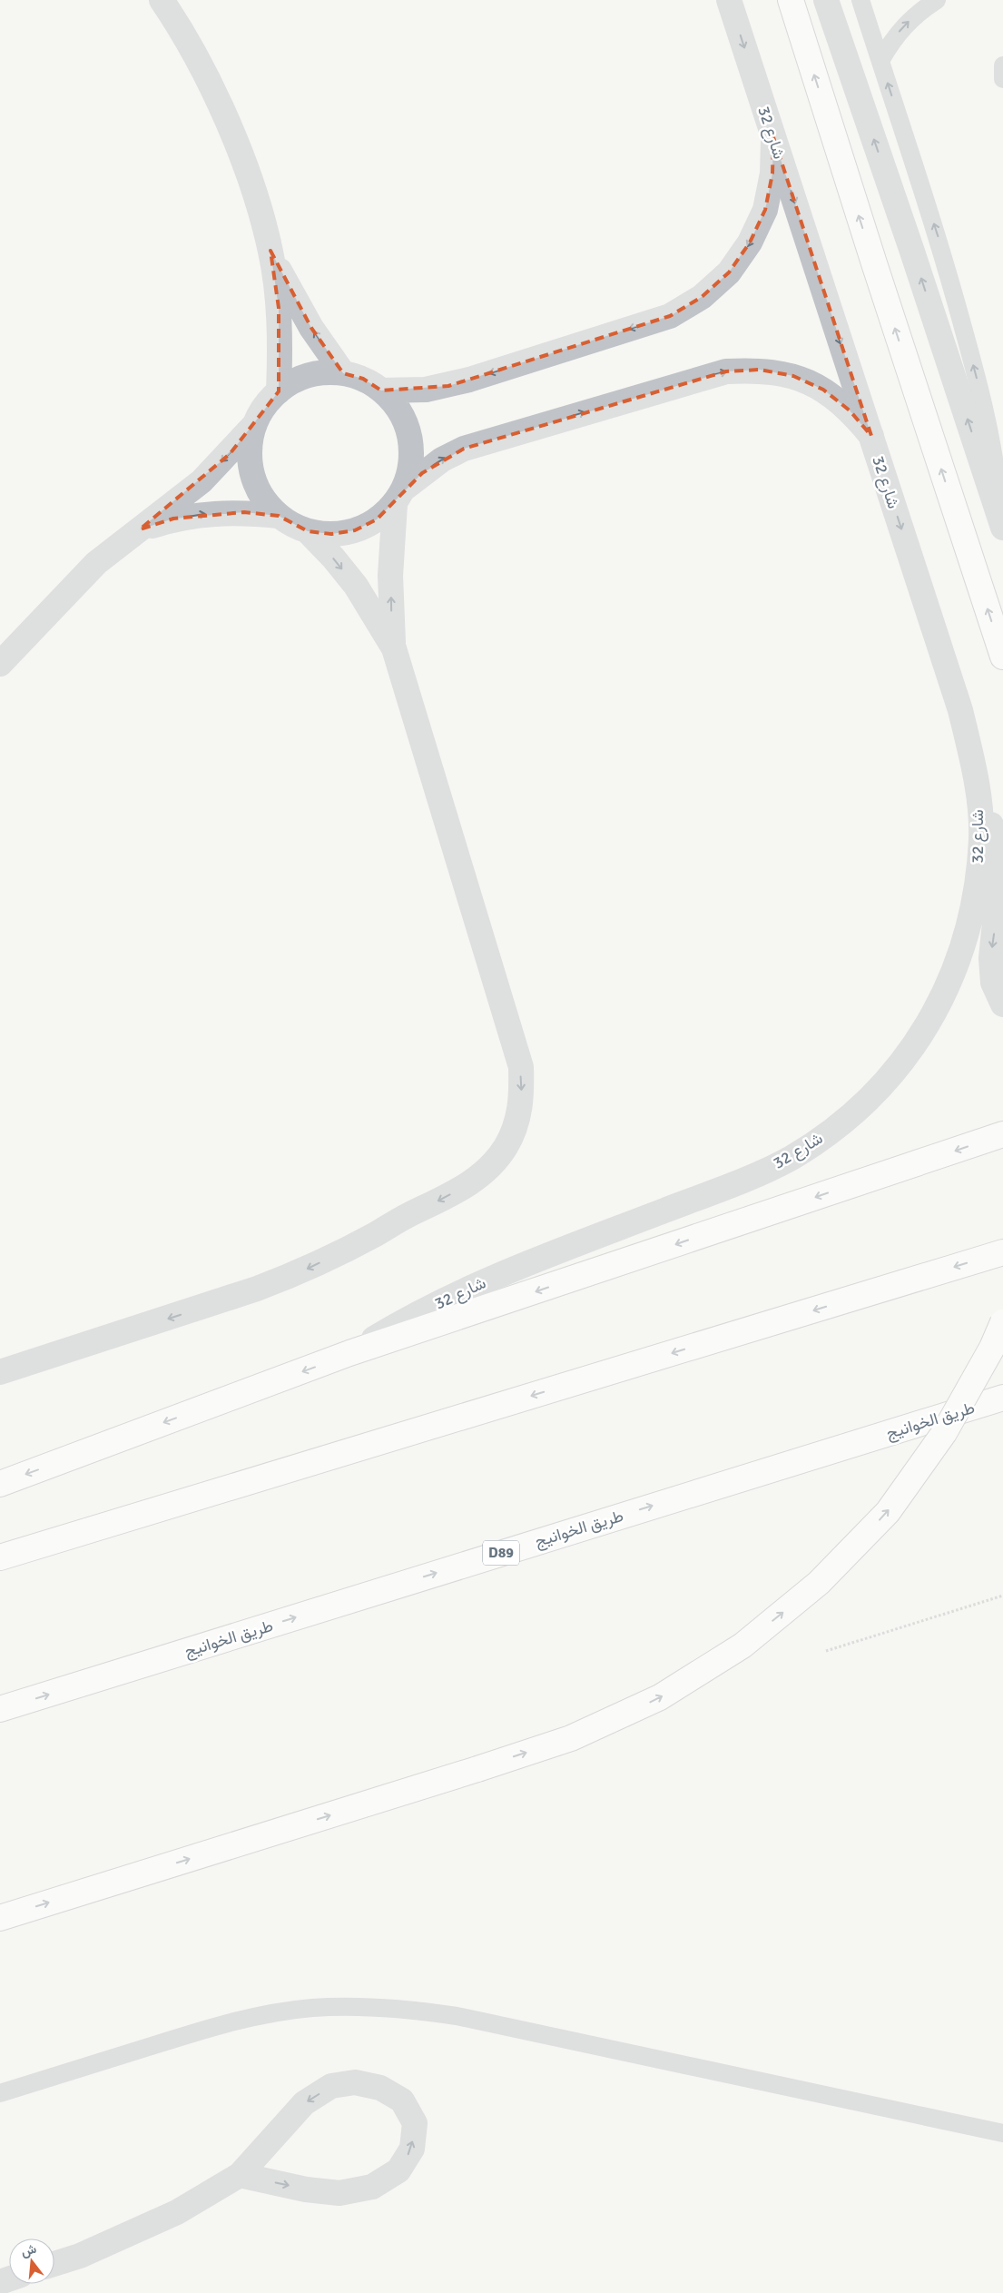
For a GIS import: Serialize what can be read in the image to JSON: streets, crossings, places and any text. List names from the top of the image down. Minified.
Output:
{"streets":{"highway":["طريق الخوانيج","D89"],"street":["شارع 32"]},"north":"top"}
